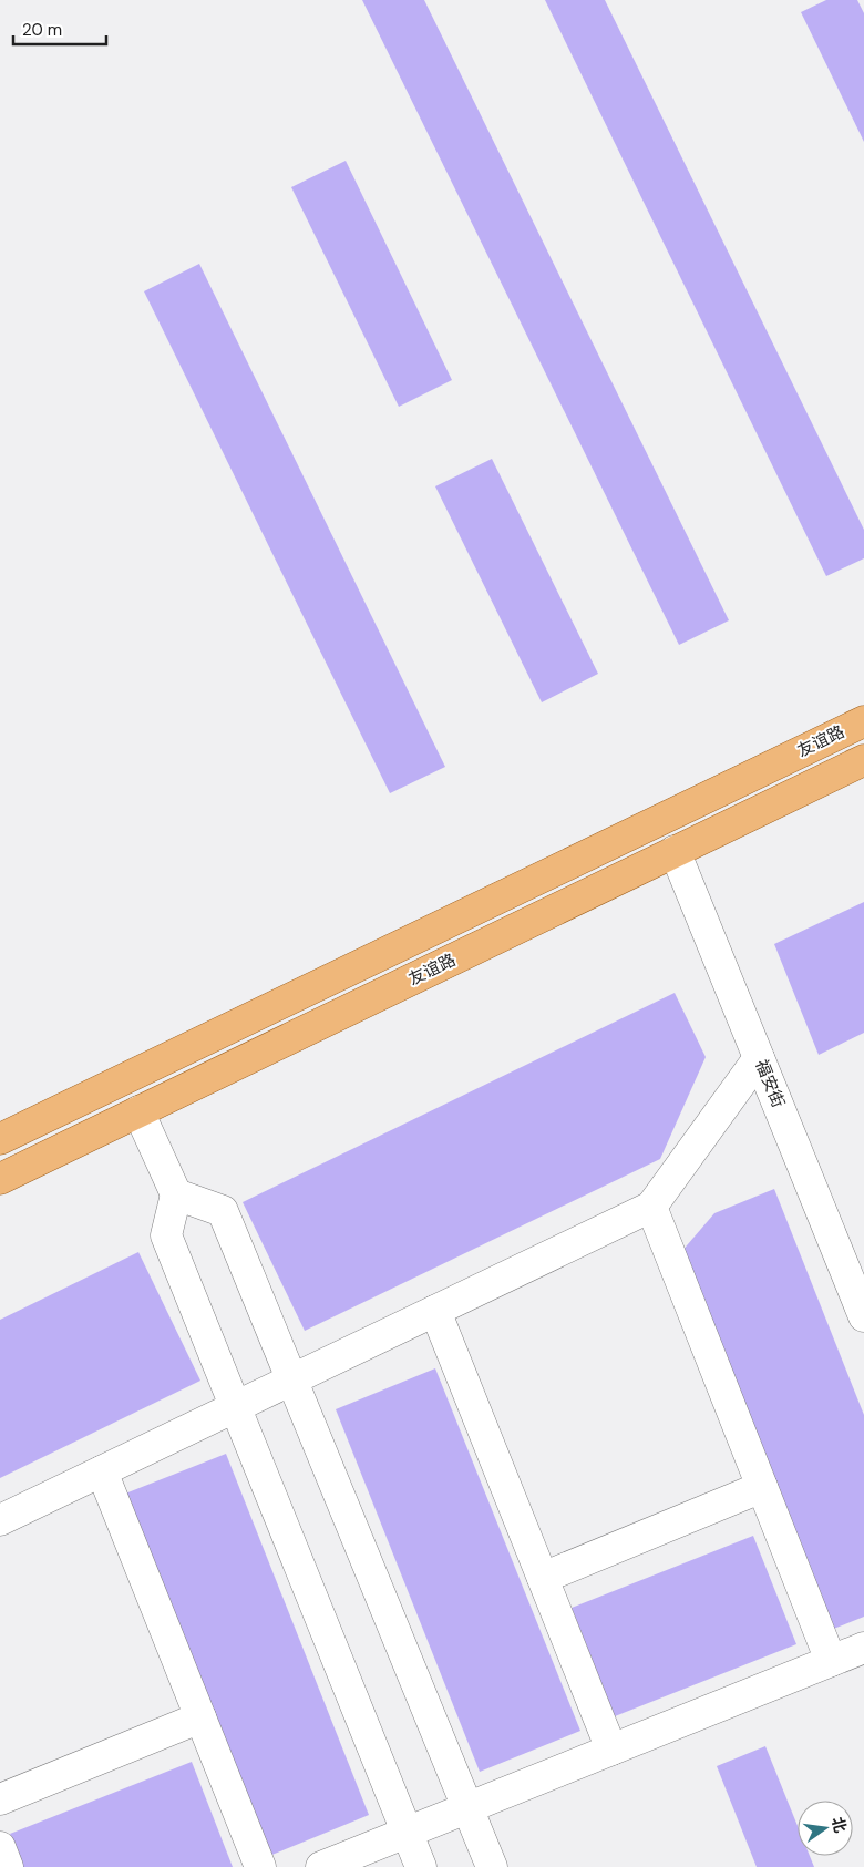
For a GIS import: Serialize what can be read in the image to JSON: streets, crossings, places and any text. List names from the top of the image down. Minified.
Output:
{"streets":{"main road":["友谊路"],"street":["福安街"]},"crossings":[["友谊路","福安街"]],"scale_bar":"20 m","north":"right"}
